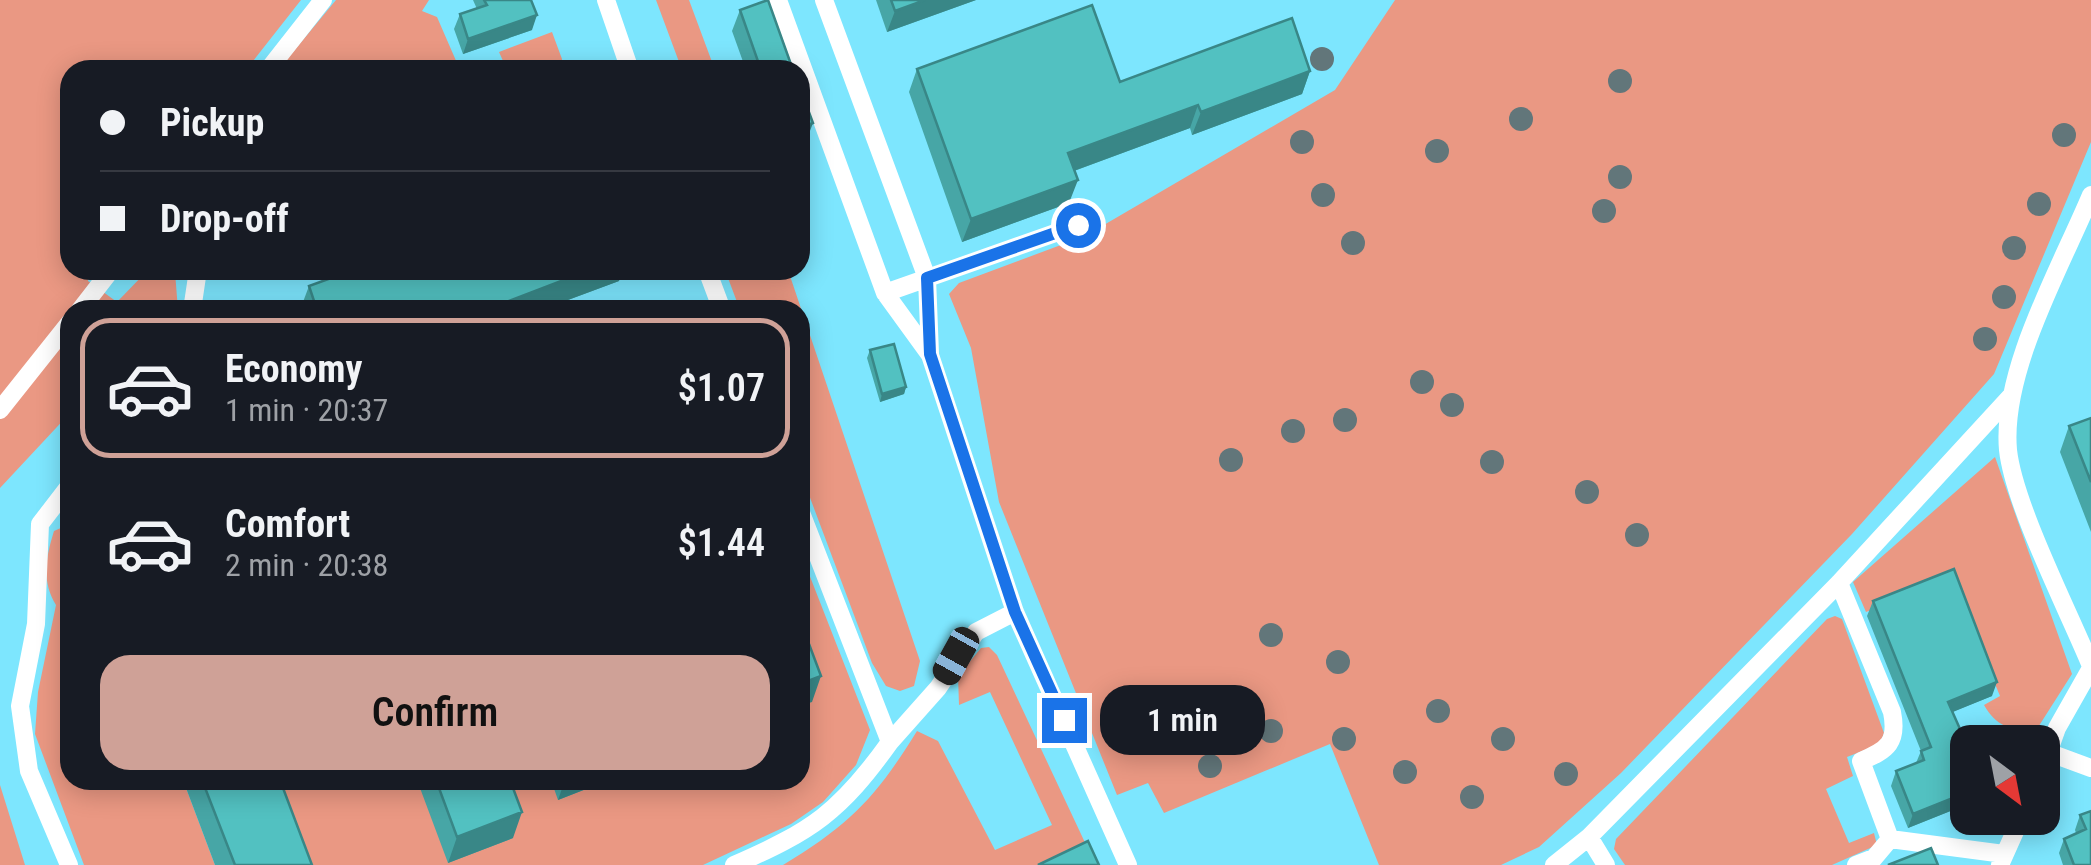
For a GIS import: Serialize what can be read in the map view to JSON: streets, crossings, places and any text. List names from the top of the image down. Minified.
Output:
{"north":"bottom right","page":{"banner":["Pickup","Drop-off"],"list":[{"name":"Economy","note":"1 min · 20:37","value":"$1.07"},{"name":"Comfort","note":"2 min · 20:38","value":"$1.44"}],"buttons":"Confirm","bubble":"1 min"}}
